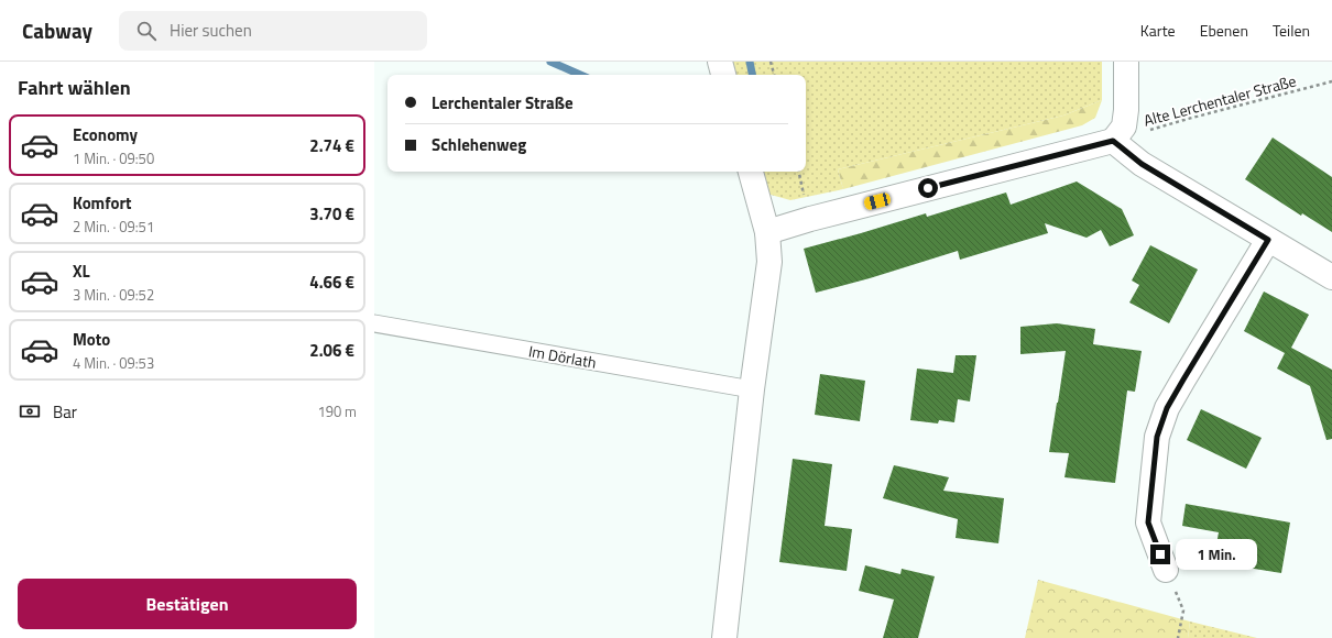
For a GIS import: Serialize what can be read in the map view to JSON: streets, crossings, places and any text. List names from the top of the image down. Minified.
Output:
{"streets":{"lane":["Im Dörlath"],"path":["Alte Lerchentaler Straße"]},"page":{"header":"Cabway","search":"Hier suchen","nav":["Karte","Ebenen","Teilen"],"heading":"Fahrt wählen","banner":["Lerchentaler Straße","Schlehenweg"],"list":[{"name":"Economy","note":"1 Min. · 09:50","value":"2.74 €"},{"name":"Komfort","note":"2 Min. · 09:51","value":"3.70 €"},{"name":"XL","note":"3 Min. · 09:52","value":"4.66 €"},{"name":"Moto","note":"4 Min. · 09:53","value":"2.06 €"}],"pay":["Bar","190 m"],"bubble":"1 Min.","buttons":"Bestätigen"}}
